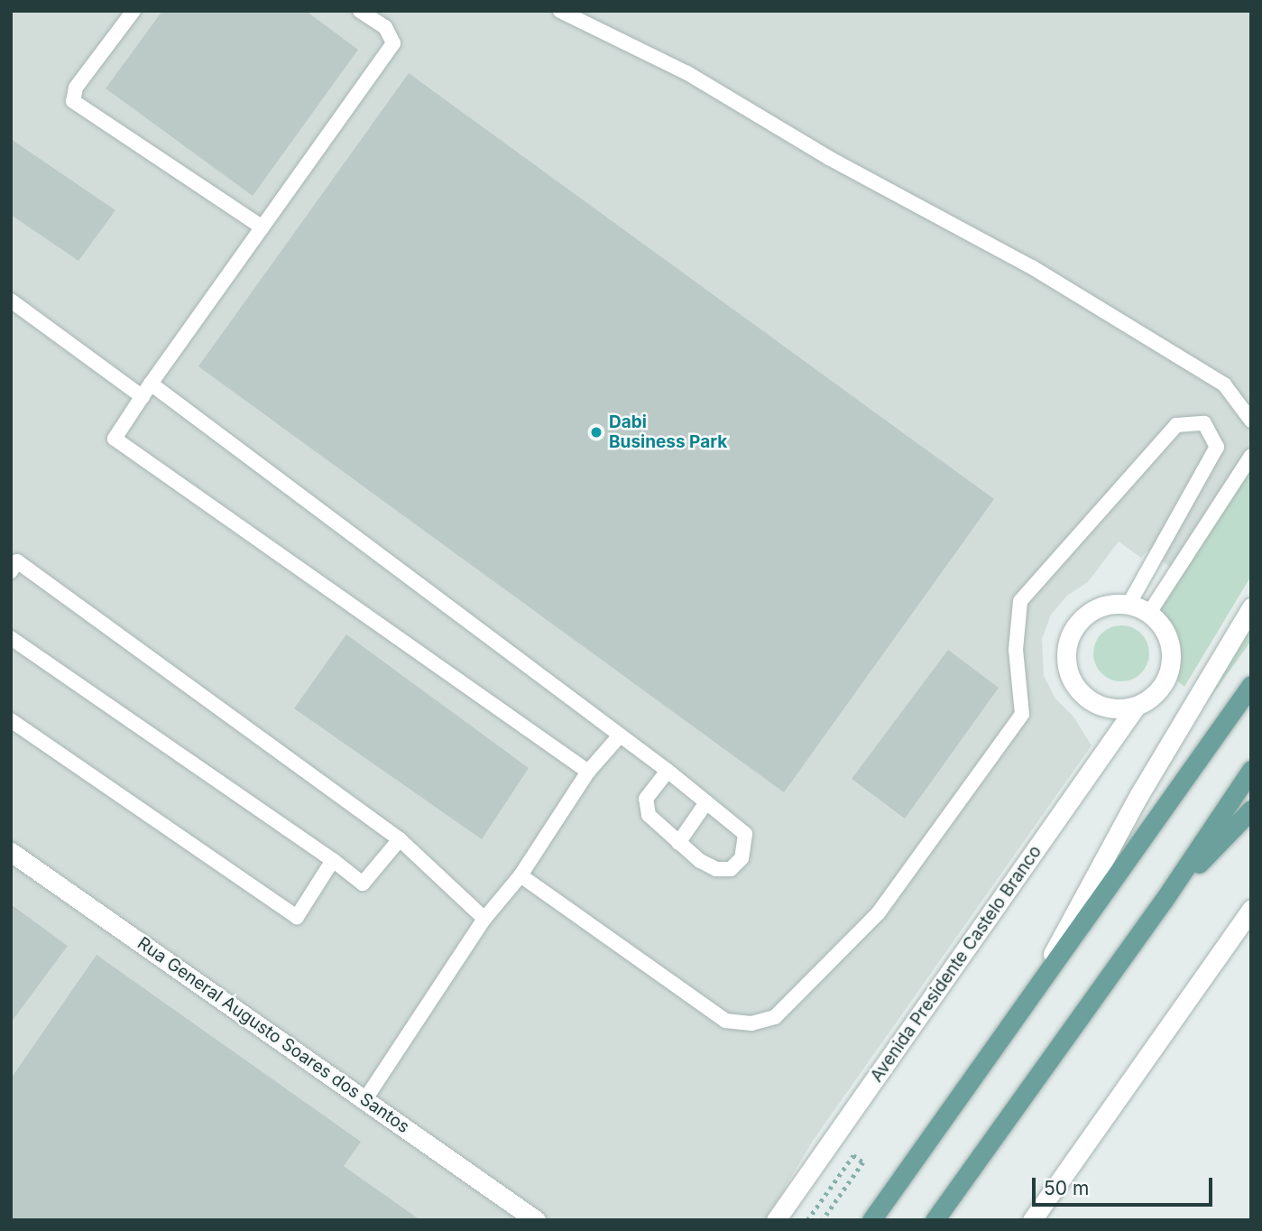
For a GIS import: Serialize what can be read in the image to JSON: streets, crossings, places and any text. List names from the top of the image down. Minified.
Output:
{"streets":{"street":["Avenida Presidente Castelo Branco","Rua General Augusto Soares dos Santos"]},"places":["Dabi Business Park"],"scale_bar":"50 m"}
